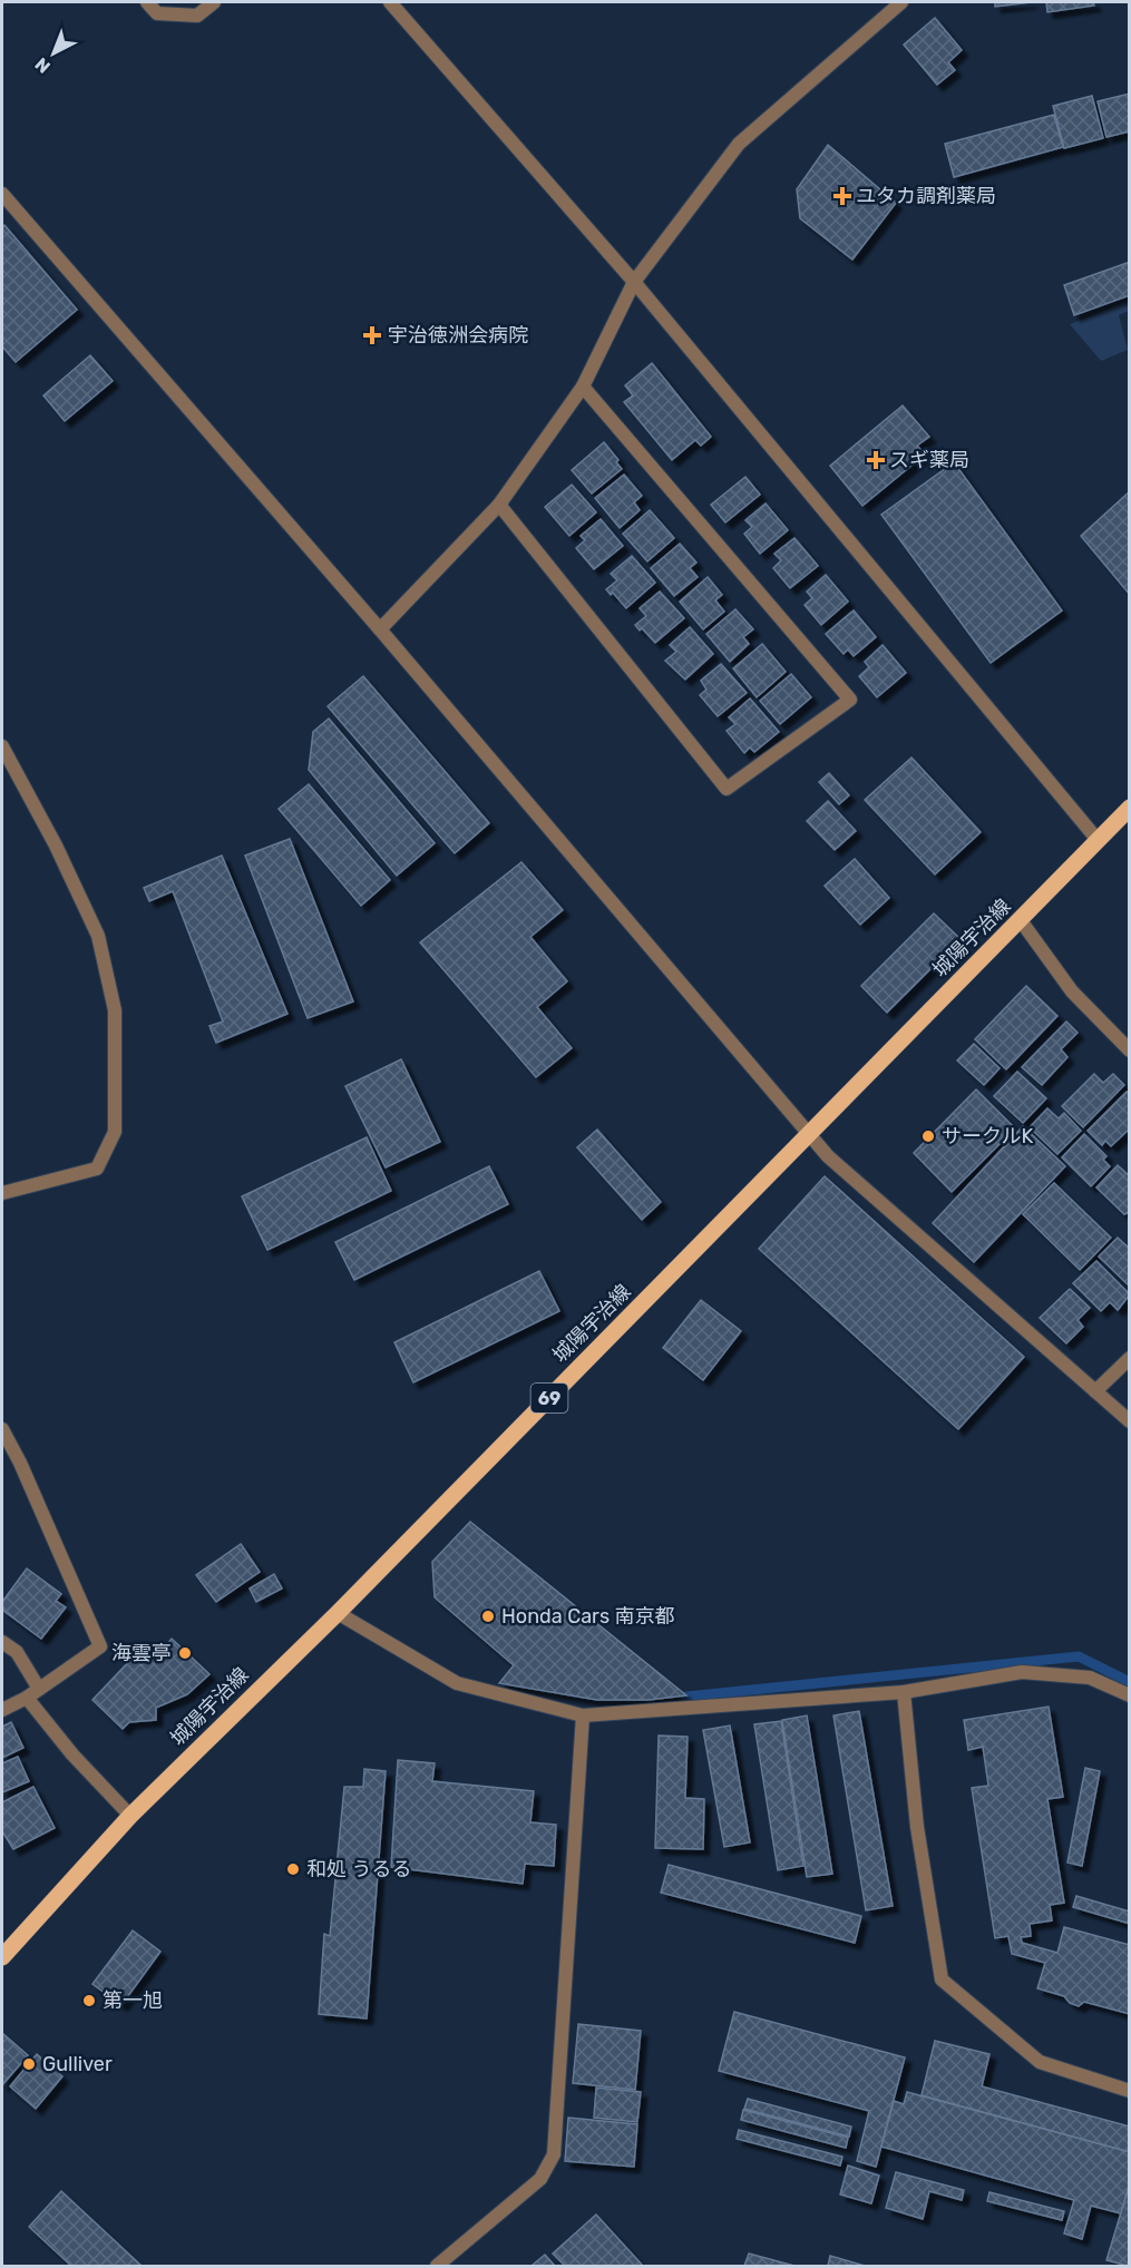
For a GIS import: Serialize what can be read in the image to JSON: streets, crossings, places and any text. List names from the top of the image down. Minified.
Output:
{"streets":{"main road":["城陽宇治線","69"]},"places":{"health":["ユタカ調剤薬局","宇治徳洲会病院","スギ薬局"],"other":["サークルK","Honda Cars 南京都","海雲亭","和処 うるる","第一旭","Gulliver"]},"north":"bottom left"}
